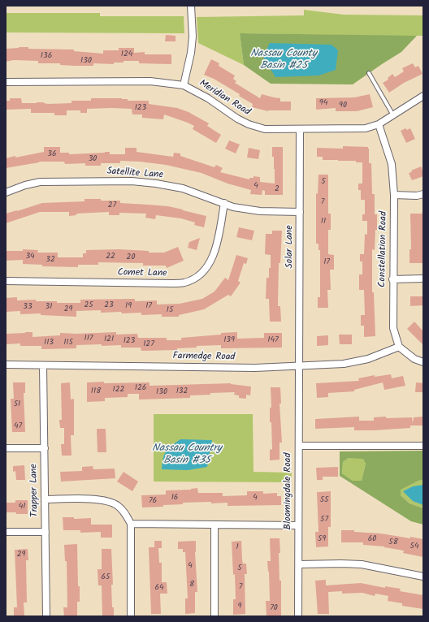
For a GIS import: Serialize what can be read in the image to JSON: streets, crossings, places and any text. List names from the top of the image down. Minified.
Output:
{"streets":{"street":["Meridian Road","Satellite Lane","Solar Lane","Constellation Road","Comet Lane","Farmedge Road","Trapper Lane","Bloomingdale Road"]},"crossings":[["Meridian Road","Solar Lane"],["Meridian Road","Constellation Road"],["Satellite Lane","Solar Lane"],["Satellite Lane","Comet Lane"],["Solar Lane","Farmedge Road"],["Solar Lane","Bloomingdale Road"],["Constellation Road","Farmedge Road"],["Farmedge Road","Trapper Lane"],["Farmedge Road","Bloomingdale Road"]],"water":["Nassau County Basin #25","Nassau Country Basin #35"],"house_numbers":["124","136","130","94","90","123","36","30","5","4","2","7","27","11","34","22","20","32","17","25","23","19","17","33","31","29","15","117","121","139","147","123","113","115","127","126","122","118","132","130","51","47","16","4","55","76","41","57","59","60","58","54","1","29","4","5","65","8","7","64","9","70"]}
